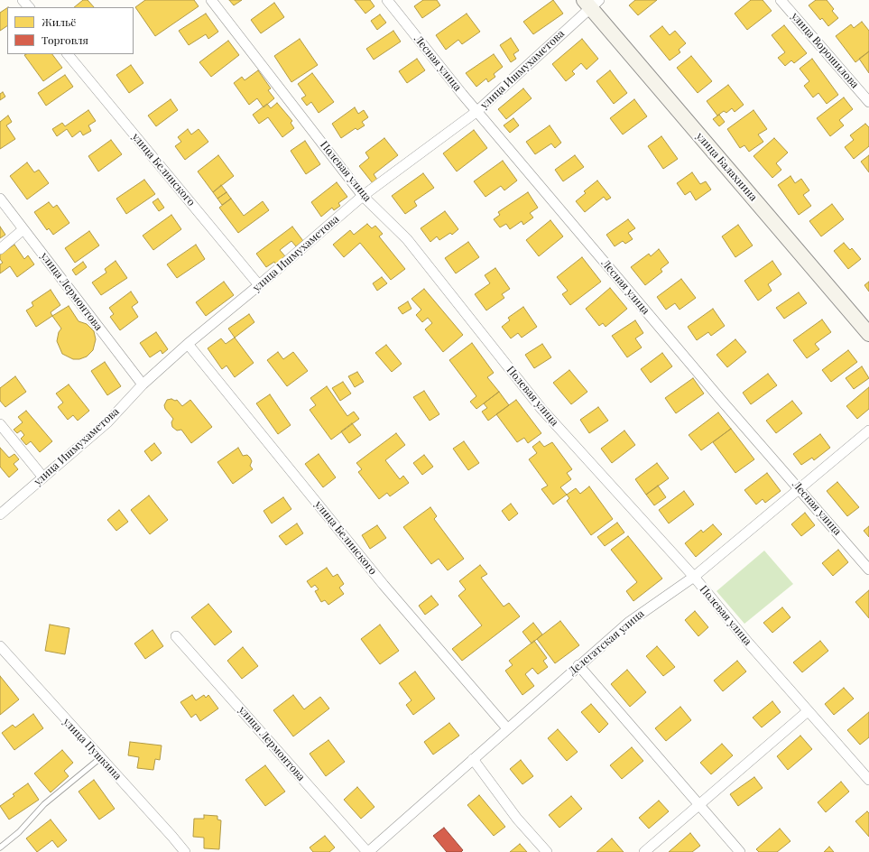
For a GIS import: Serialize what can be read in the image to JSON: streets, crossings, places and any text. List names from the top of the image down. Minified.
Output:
{"streets":{"street":["улица Ворошилова","Лесная улица","улица Ишмухаметова","улица Балахнина","улица Белинского","Полевая улица","улица Лермонтова","Делегатская улица","улица Пушкина"]},"crossings":[["Лесная улица","улица Ишмухаметова"],["Лесная улица","Делегатская улица"],["улица Ишмухаметова","улица Балахнина"],["улица Ишмухаметова","улица Белинского"],["улица Ишмухаметова","Полевая улица"],["улица Ишмухаметова","улица Лермонтова"],["улица Белинского","Делегатская улица"],["Полевая улица","Делегатская улица"],["улица Лермонтова","Делегатская улица"]],"legend":["Жильё","Торговля"]}
